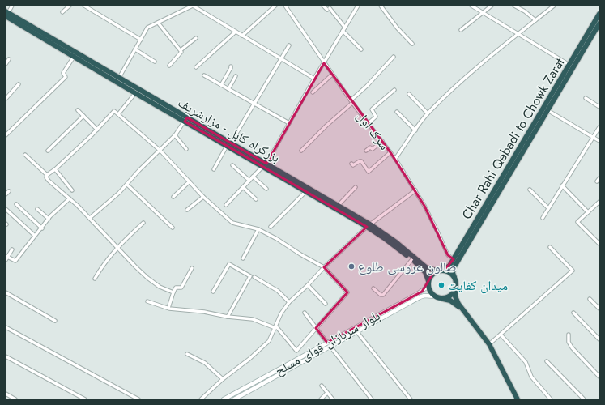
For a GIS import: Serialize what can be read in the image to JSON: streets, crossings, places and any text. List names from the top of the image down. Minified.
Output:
{"streets":{"highway":["بزرگراه کابل - مزارشریف","Char Rahi Qebadi to Chowk Zarat"],"main road":["بلوار سربازان قوای مسلح"],"street":["سرک اول"]},"crossings":[["بزرگراه کابل - مزارشریف","Char Rahi Qebadi to Chowk Zarat"],["بزرگراه کابل - مزارشریف","بلوار سربازان قوای مسلح"],["سرک اول","Char Rahi Qebadi to Chowk Zarat"],["Char Rahi Qebadi to Chowk Zarat","بلوار سربازان قوای مسلح"]],"places":["صالون عروسی طلوع","میدان کفایت"]}
